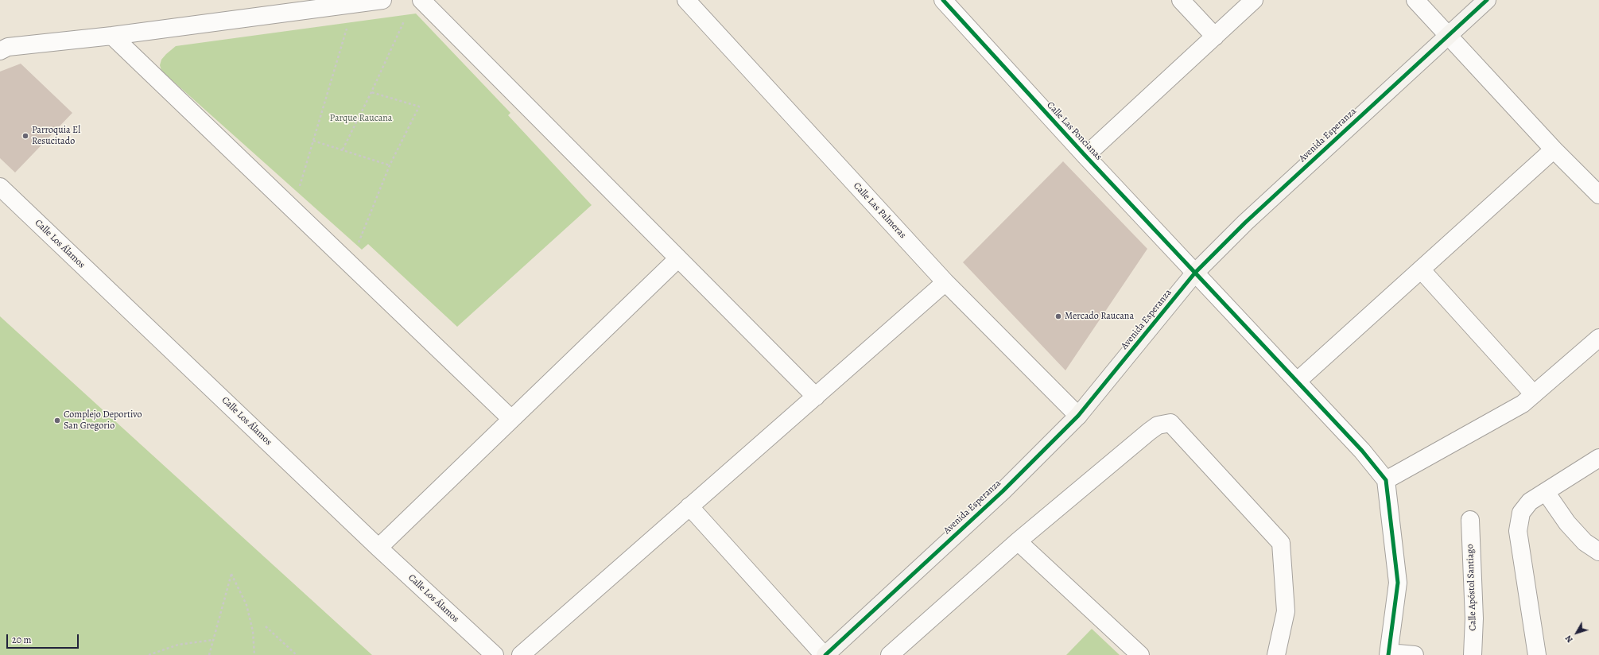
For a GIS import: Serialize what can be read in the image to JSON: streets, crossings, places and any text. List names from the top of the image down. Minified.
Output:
{"streets":{"street":["Calle Las Poncianas","Avenida Esperanza","Calle Las Palmeras","Calle Los Álamos","Calle Apóstol Santiago"]},"crossings":[["Calle Las Poncianas","Avenida Esperanza"],["Avenida Esperanza","Calle Las Palmeras"]],"parks":["Parque Raucana"],"places":["Parroquia El Resucitado","Mercado Raucana","Complejo Deportivo San Gregorio"],"scale_bar":"20 m","north":"bottom left"}
